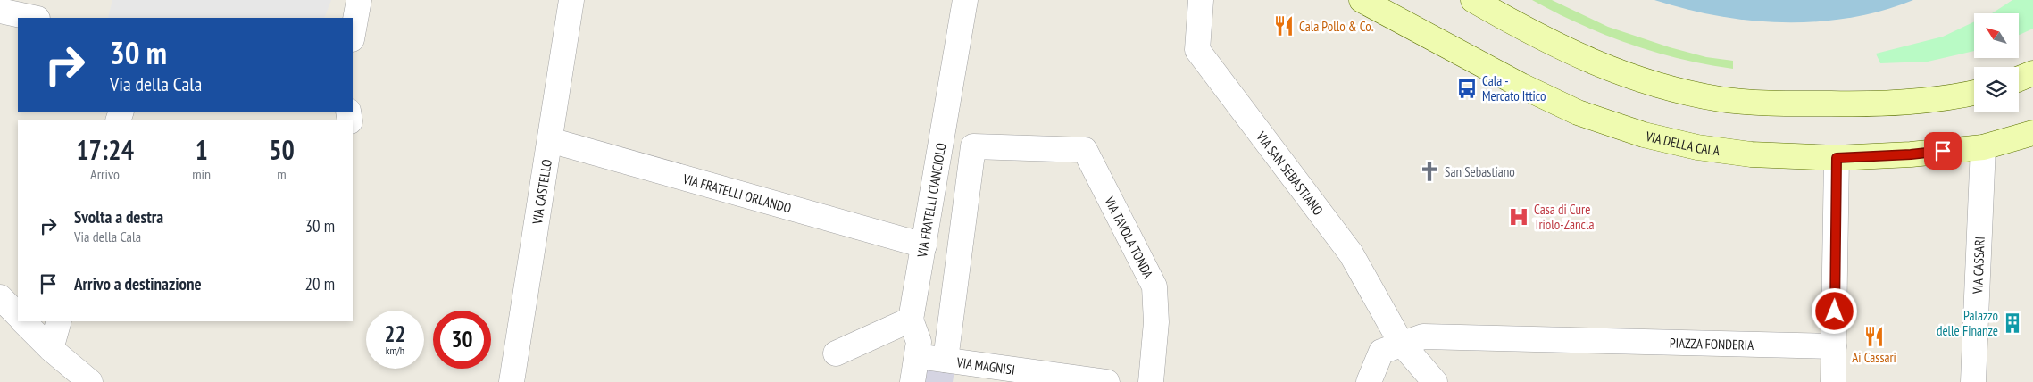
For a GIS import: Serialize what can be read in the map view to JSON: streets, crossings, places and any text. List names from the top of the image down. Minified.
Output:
{"streets":{"main road":["VIA DELLA CALA"],"street":["VIA SAN SEBASTIANO","VIA CASTELLO","VIA FRATELLI ORLANDO","VIA FRATELLI CIANCIOLO","VIA TAVOLA TONDA","VIA CASSARI","PIAZZA FONDERIA","VIA MAGNISI"]},"crossings":[["VIA DELLA CALA","VIA CASSARI"],["VIA SAN SEBASTIANO","PIAZZA FONDERIA"],["VIA CASTELLO","VIA FRATELLI ORLANDO"],["VIA FRATELLI ORLANDO","VIA FRATELLI CIANCIOLO"],["VIA TAVOLA TONDA","VIA MAGNISI"]],"places":{"restaurant":["Cala Pollo & Co.","Ai Cassari"],"bus stop":["Cala - Mercato Ittico"],"church":["San Sebastiano"],"hospital":["Casa di Cure Triolo-Zancla"],"building":["Palazzo delle Finanze"]},"north":"top left","page":{"turn":["30 m","Via della Cala"],"eta":["17:24","Arrivo","1","min","50","m"],"list":[{"name":"Svolta a destra","note":"Via della Cala","value":"30 m"},{"name":"Arrivo a destinazione","value":"20 m"}],"speed":"22 km/h","limit":"30"}}
